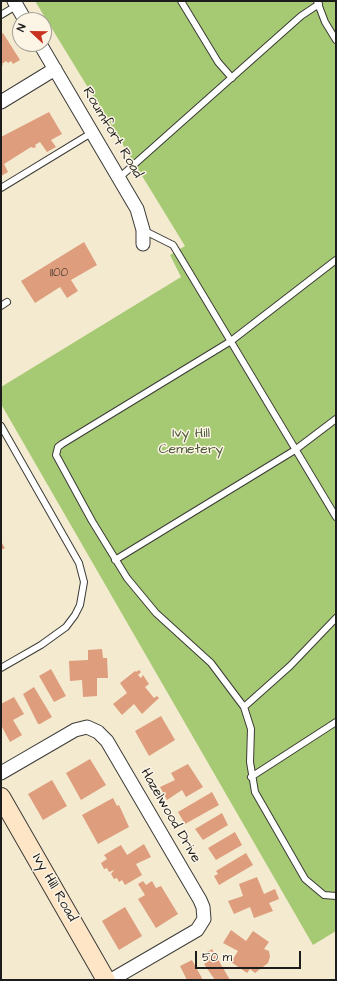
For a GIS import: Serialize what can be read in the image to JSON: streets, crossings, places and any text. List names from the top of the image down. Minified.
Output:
{"streets":{"street":["Roumfort Road","Hazelwood Drive","Ivy Hill Road"]},"parks":["Ivy Hill Cemetery"],"house_numbers":["1100"],"scale_bar":"50 m","north":"left"}
